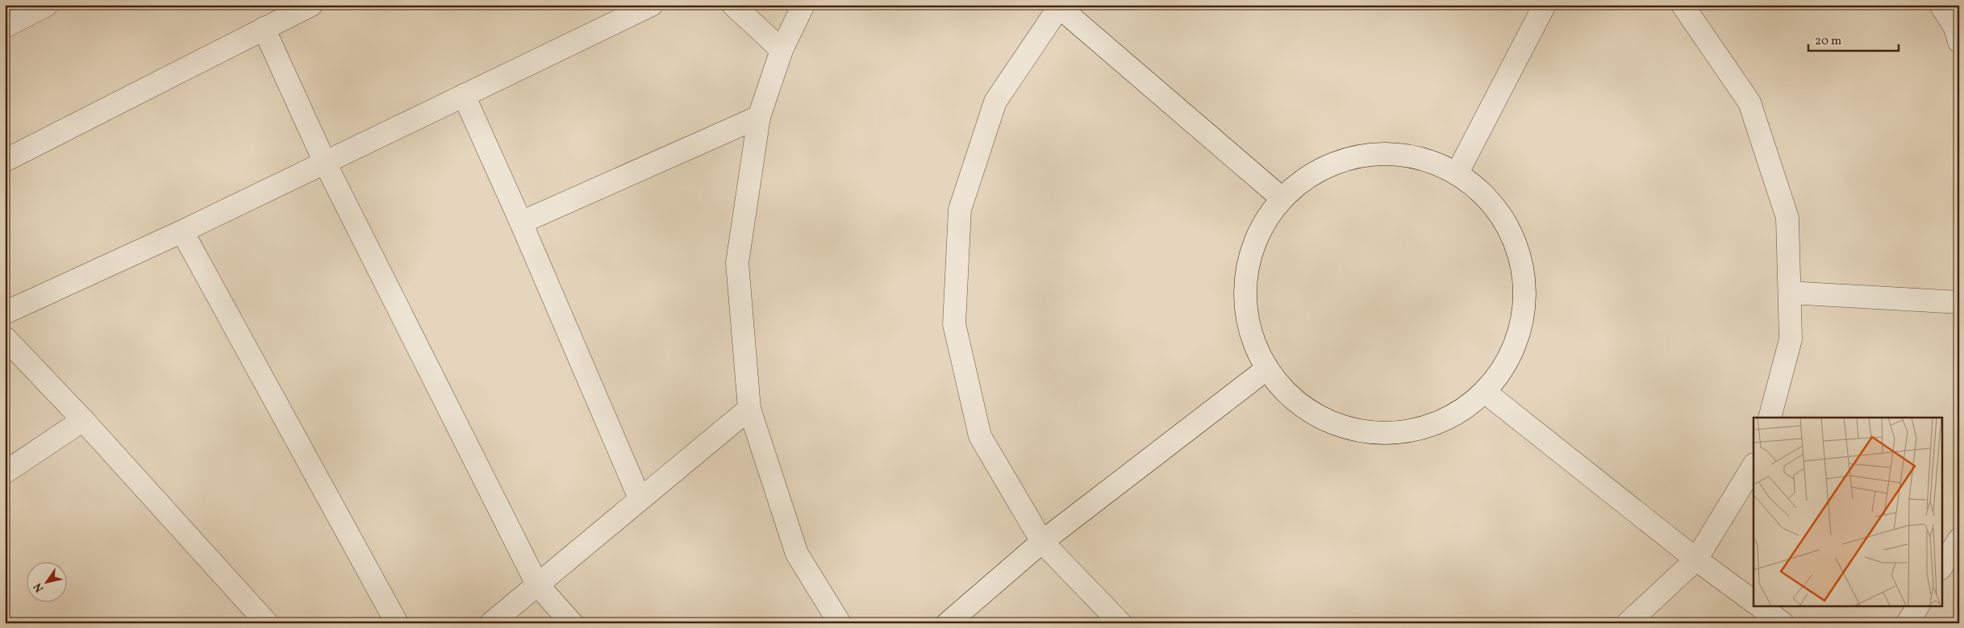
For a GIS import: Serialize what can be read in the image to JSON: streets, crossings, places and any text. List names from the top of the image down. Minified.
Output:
{"scale_bar":"20 m","north":"bottom left"}
